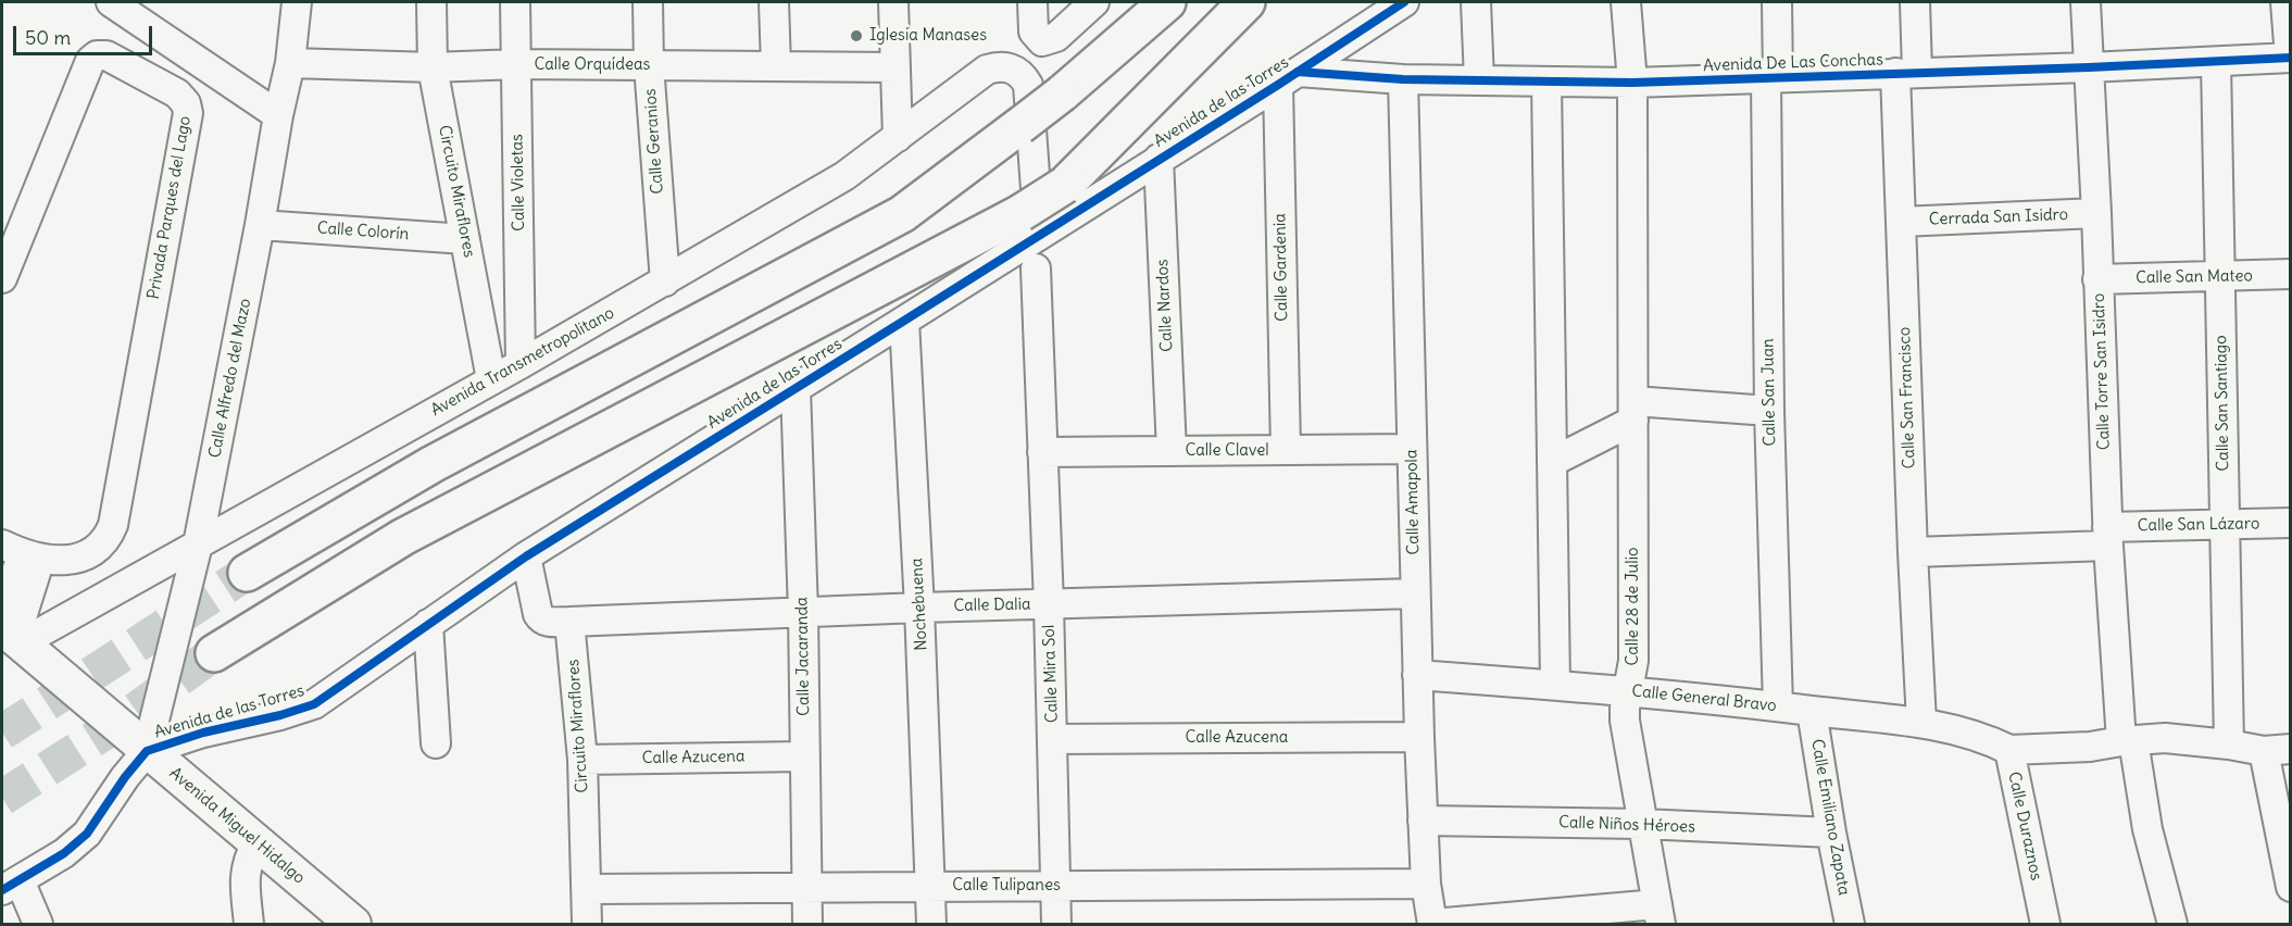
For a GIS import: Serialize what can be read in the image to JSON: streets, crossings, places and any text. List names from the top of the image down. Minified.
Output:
{"streets":{"main road":["Avenida Miguel Hidalgo"],"street":["Avenida De Las Conchas","Calle Orquídeas","Avenida de las Torres","Calle Geranios","Calle Violetas","Circuito Miraflores","Privada Parques del Lago","Cerrada San Isidro","Calle Colorín","Calle Gardenia","Calle San Mateo","Calle Nardos","Avenida Transmetropolitano","Calle Torre San Isidro","Calle Alfredo del Mazo","Calle San Juan","Calle San Francisco","Calle San Santiago","Calle Clavel","Calle Amapola","Calle San Lázaro","Nochebuena","Calle Dalia","Calle 28 de Julio","Calle Jacaranda","Calle Mira Sol","Calle General Bravo","Calle Azucena","Calle Emiliano Zapata","Calle Niños Héroes","Calle Duraznos","Calle Tulipanes"]},"crossings":[["Avenida De Las Conchas","Avenida de las Torres"],["Avenida De Las Conchas","Calle Gardenia"],["Avenida De Las Conchas","Calle Torre San Isidro"],["Avenida De Las Conchas","Calle San Juan"],["Avenida De Las Conchas","Calle San Francisco"],["Avenida De Las Conchas","Calle San Santiago"],["Avenida De Las Conchas","Calle Amapola"],["Avenida De Las Conchas","Calle 28 de Julio"],["Calle Orquídeas","Calle Geranios"],["Calle Orquídeas","Calle Violetas"],["Calle Orquídeas","Circuito Miraflores"],["Calle Orquídeas","Calle Alfredo del Mazo"],["Avenida de las Torres","Calle Gardenia"],["Avenida de las Torres","Calle Nardos"],["Avenida de las Torres","Avenida Transmetropolitano"],["Avenida de las Torres","Calle Alfredo del Mazo"],["Avenida de las Torres","Nochebuena"],["Avenida de las Torres","Calle Jacaranda"],["Avenida de las Torres","Avenida Miguel Hidalgo"],["Calle Geranios","Avenida Transmetropolitano"],["Calle Violetas","Avenida Transmetropolitano"],["Circuito Miraflores","Calle Colorín"],["Circuito Miraflores","Avenida Transmetropolitano"],["Circuito Miraflores","Calle Dalia"],["Circuito Miraflores","Calle Azucena"],["Circuito Miraflores","Calle Tulipanes"],["Privada Parques del Lago","Avenida Transmetropolitano"],["Privada Parques del Lago","Avenida Miguel Hidalgo"],["Cerrada San Isidro","Calle Torre San Isidro"],["Cerrada San Isidro","Calle San Francisco"],["Calle Colorín","Calle Alfredo del Mazo"],["Calle Gardenia","Calle Clavel"],["Calle San Mateo","Calle Torre San Isidro"],["Calle San Mateo","Calle San Santiago"],["Calle Nardos","Calle Clavel"],["Avenida Transmetropolitano","Calle Alfredo del Mazo"],["Avenida Transmetropolitano","Avenida Miguel Hidalgo"],["Calle Torre San Isidro","Calle San Lázaro"],["Calle Torre San Isidro","Calle General Bravo"],["Calle Alfredo del Mazo","Avenida Miguel Hidalgo"],["Calle San Juan","Calle General Bravo"],["Calle San Francisco","Calle San Lázaro"],["Calle San Francisco","Calle General Bravo"],["Calle San Santiago","Calle San Lázaro"],["Calle San Santiago","Calle General Bravo"],["Calle Clavel","Calle Amapola"],["Calle Clavel","Calle Mira Sol"],["Calle Amapola","Calle Dalia"],["Calle Amapola","Calle General Bravo"],["Calle Amapola","Calle Azucena"],["Calle Amapola","Calle Niños Héroes"],["Calle Amapola","Calle Tulipanes"],["Nochebuena","Calle Dalia"],["Nochebuena","Calle Tulipanes"],["Calle Dalia","Calle Jacaranda"],["Calle Dalia","Calle Mira Sol"],["Calle 28 de Julio","Calle General Bravo"],["Calle 28 de Julio","Calle Niños Héroes"],["Calle Jacaranda","Calle Azucena"],["Calle Jacaranda","Calle Tulipanes"],["Calle Mira Sol","Calle Azucena"],["Calle Mira Sol","Calle Tulipanes"],["Calle General Bravo","Calle Emiliano Zapata"],["Calle General Bravo","Calle Duraznos"],["Calle Emiliano Zapata","Calle Niños Héroes"]],"places":["Iglesia Manases"],"scale_bar":"50 m"}
